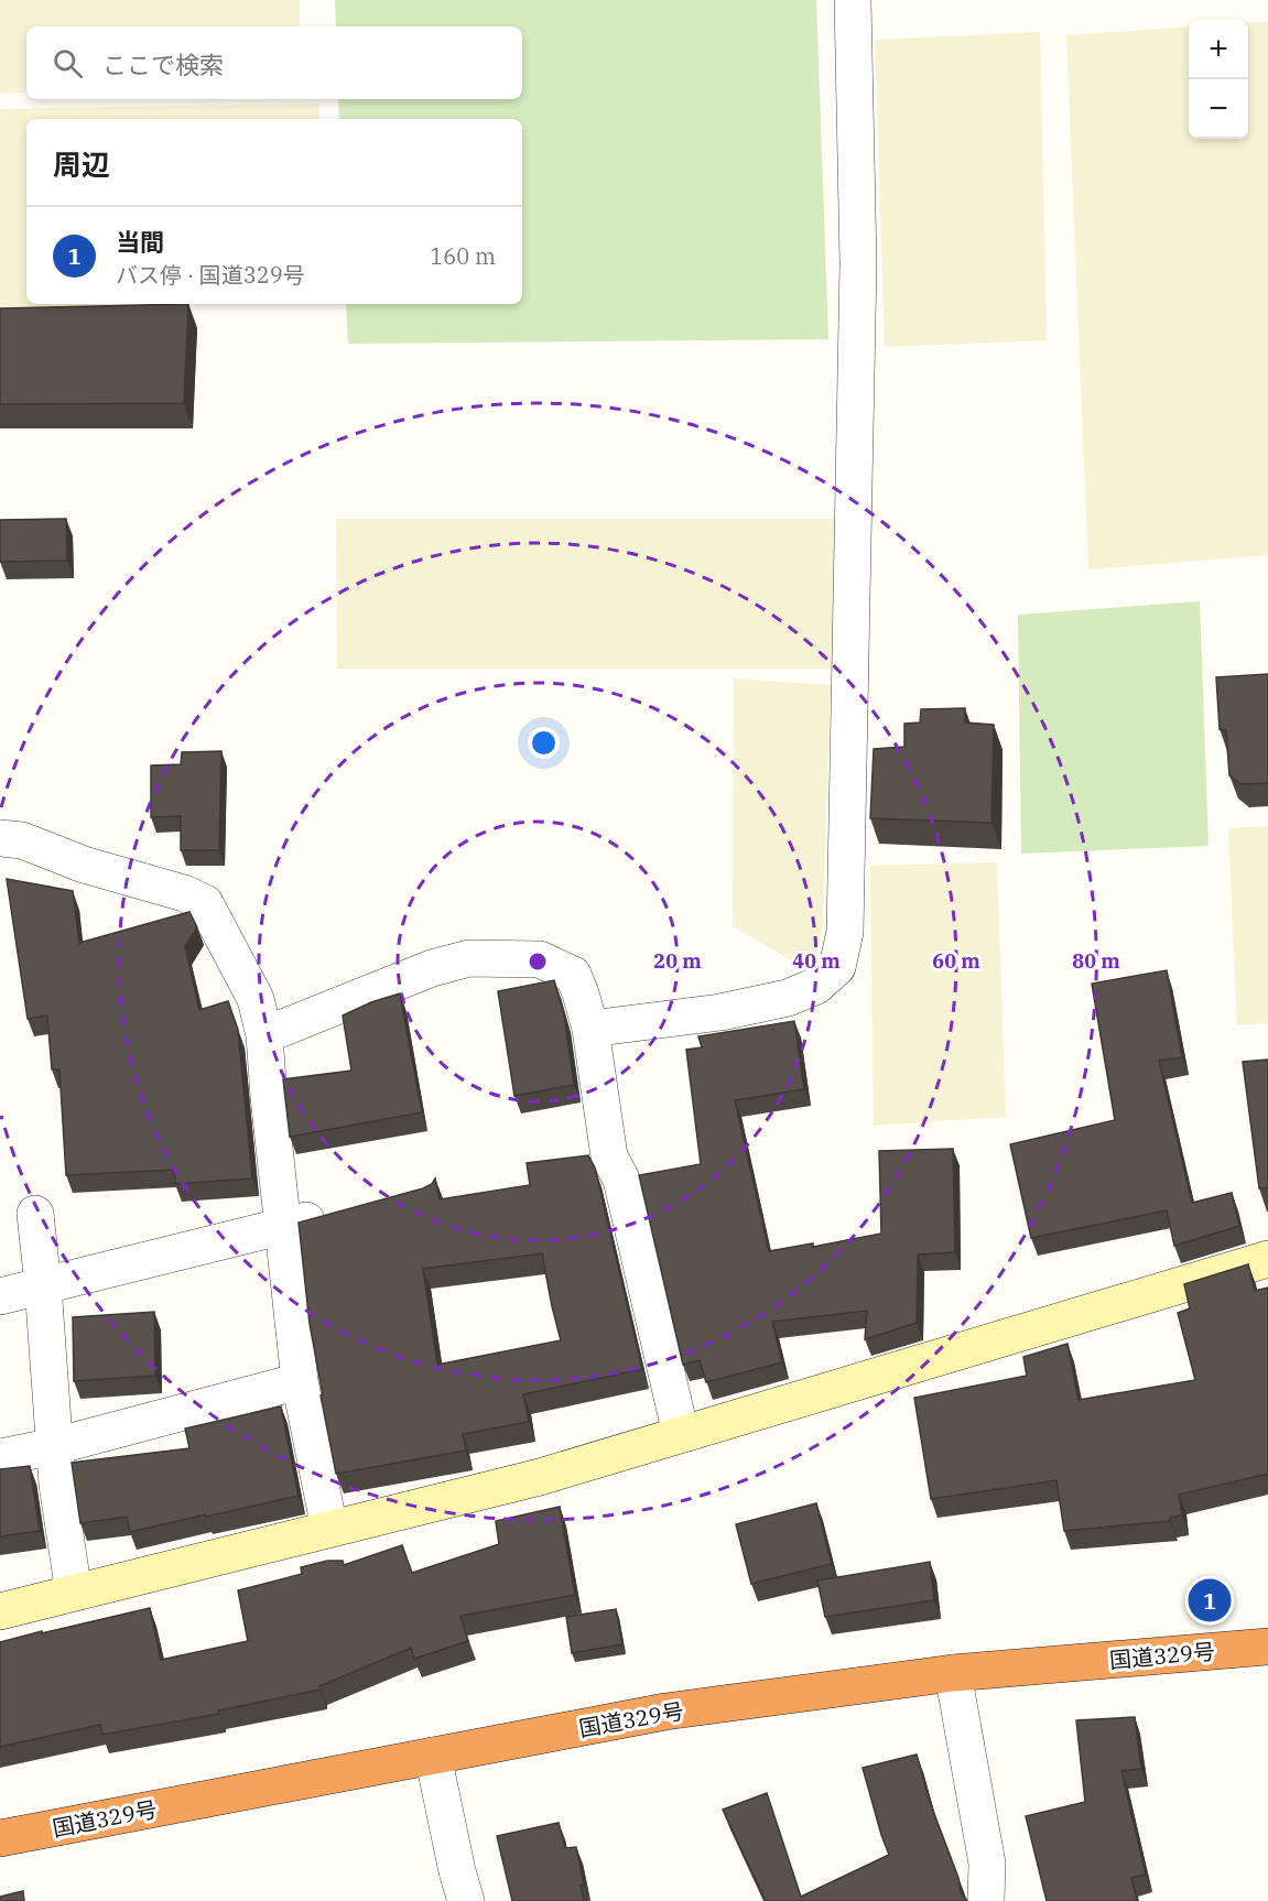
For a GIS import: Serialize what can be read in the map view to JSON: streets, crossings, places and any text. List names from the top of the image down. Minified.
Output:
{"streets":{"highway":["国道329号"]},"page":{"map_buttons":["+","−"],"search":"ここで検索","heading":"周辺","list":[{"mark":"1","name":"当間","note":"バス停 · 国道329号","value":"160 m"}],"pins":"1"},"rings":["20 m","40 m","60 m","80 m"]}
